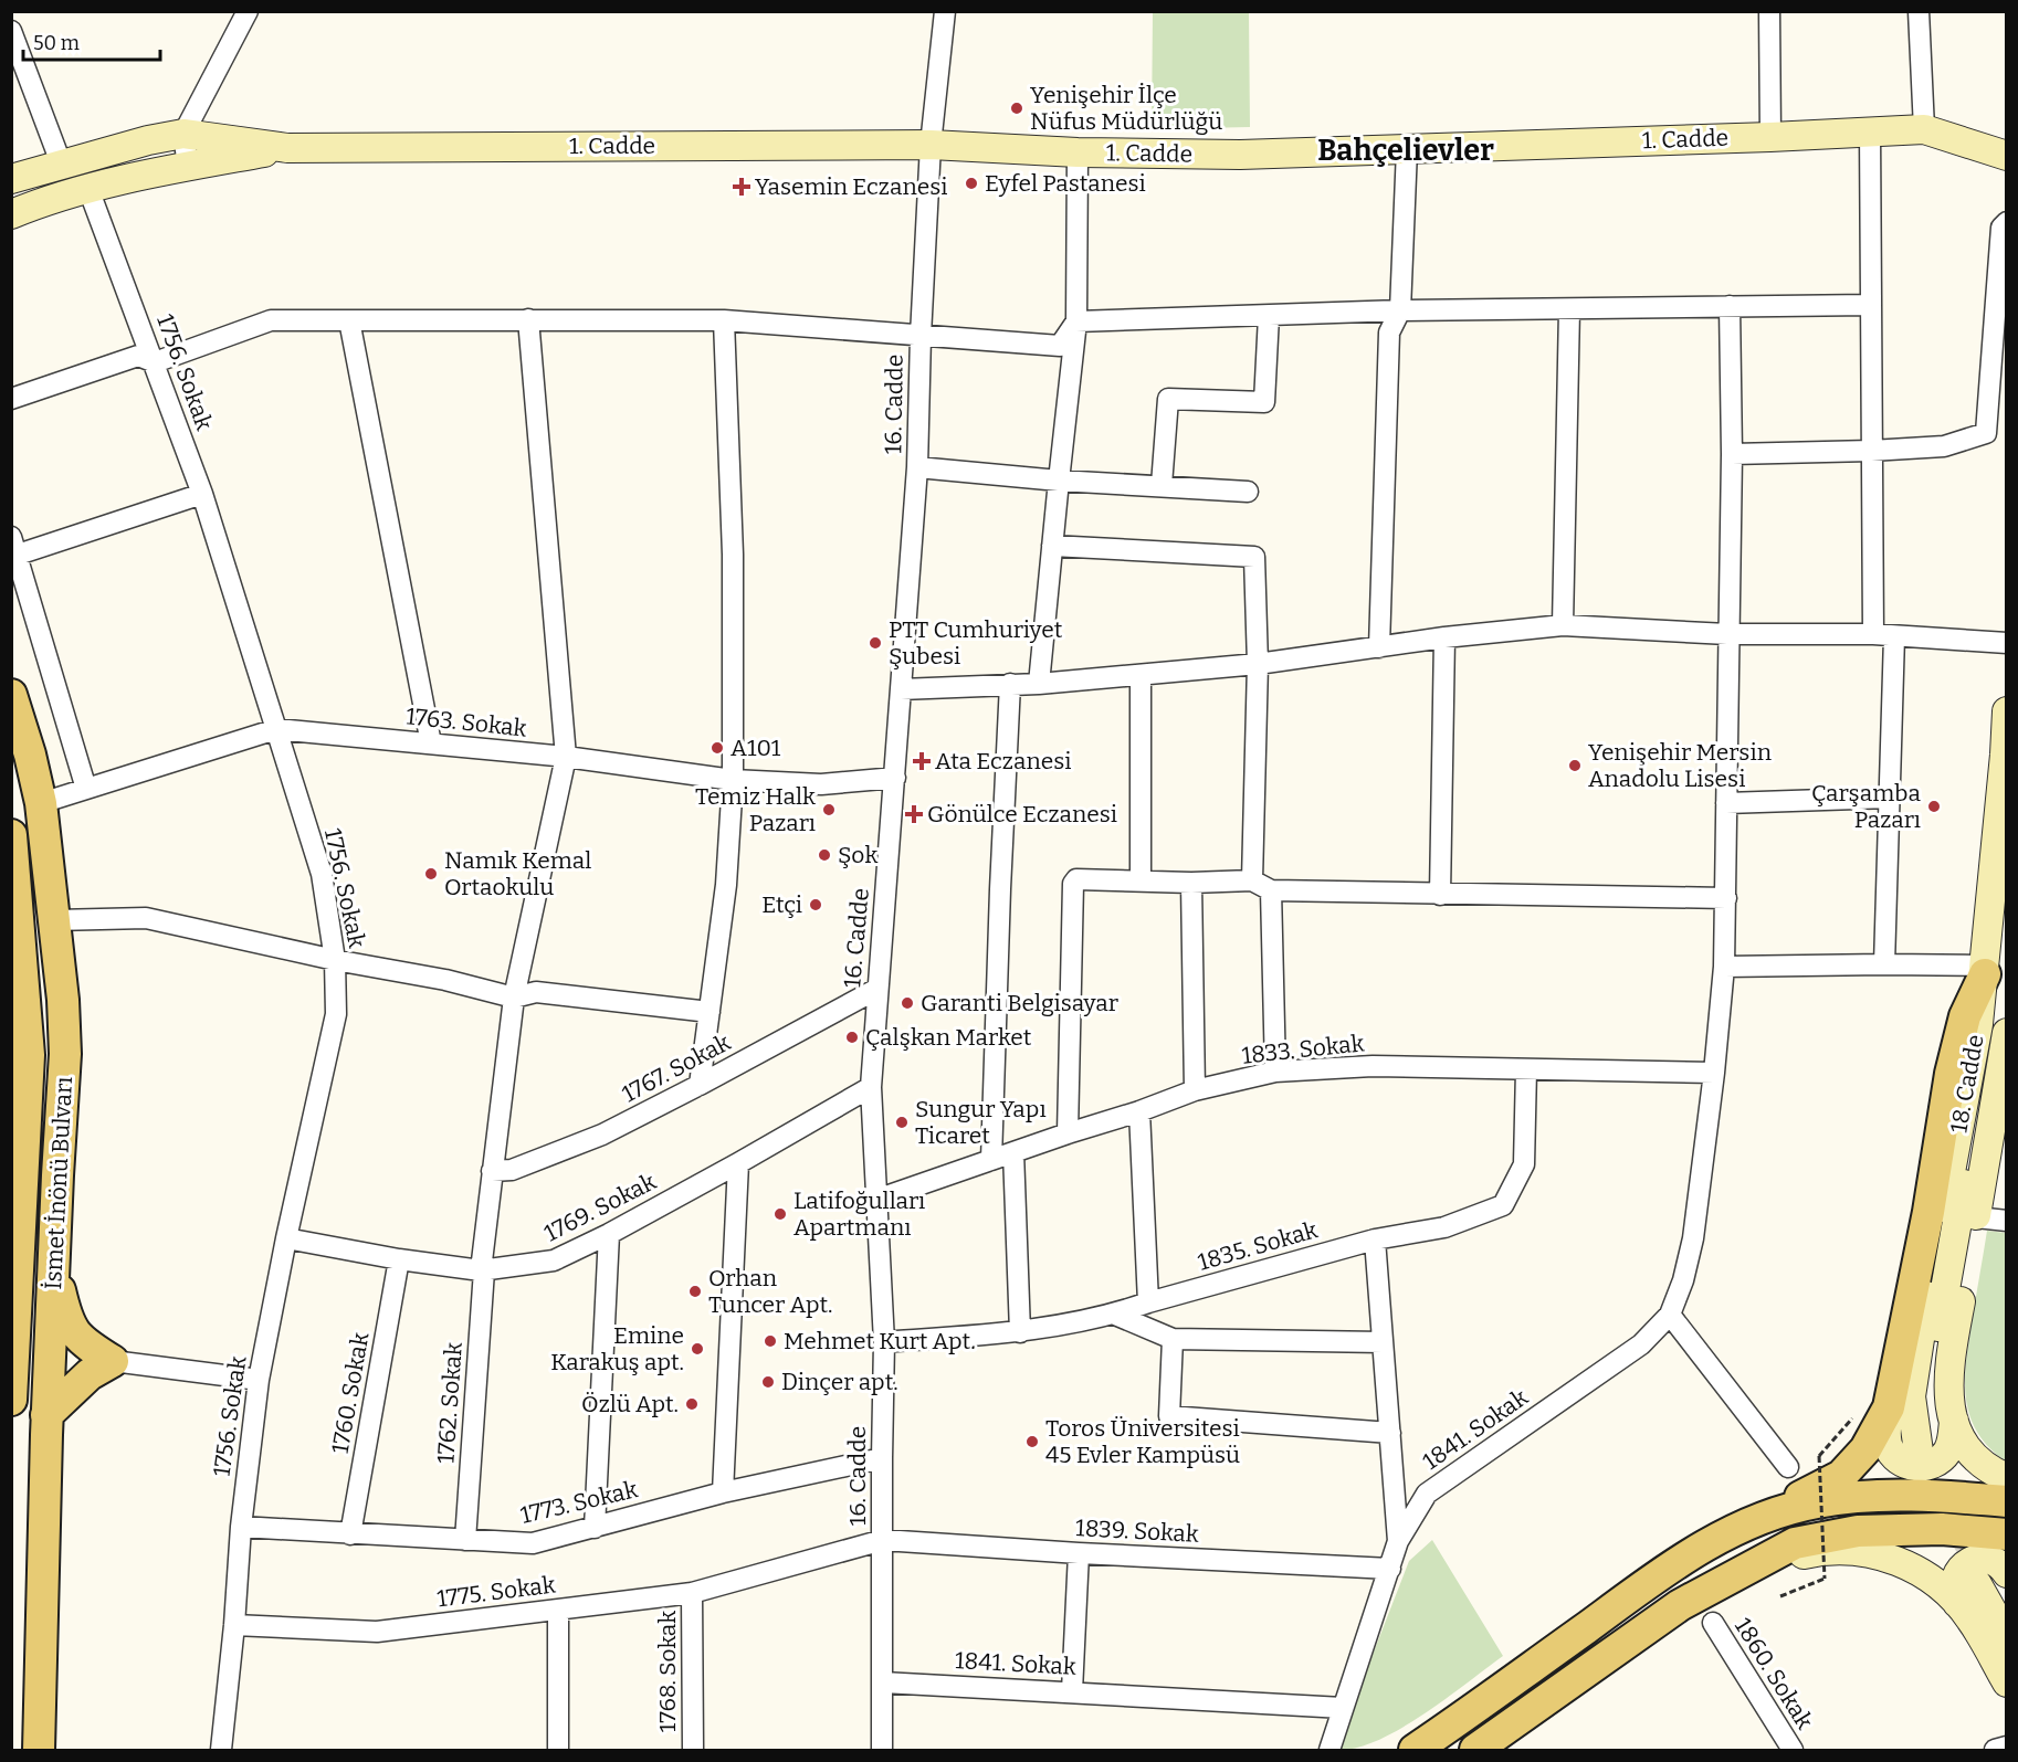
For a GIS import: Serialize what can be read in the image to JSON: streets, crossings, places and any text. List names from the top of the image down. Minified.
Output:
{"streets":{"main road":["İsmet İnönü Bulvarı"],"street":["1. Cadde","1756. Sokak","16. Cadde","1763. Sokak","1833. Sokak","1767. Sokak","18. Cadde","1769. Sokak","1835. Sokak","1760. Sokak","1762. Sokak","1841. Sokak","1773. Sokak","1839. Sokak","1775. Sokak","1768. Sokak","1860. Sokak"]},"crossings":[["1. Cadde","1756. Sokak"],["1. Cadde","16. Cadde"],["1756. Sokak","1763. Sokak"],["1756. Sokak","1769. Sokak"],["1756. Sokak","1773. Sokak"],["1756. Sokak","1775. Sokak"],["16. Cadde","1763. Sokak"],["16. Cadde","1833. Sokak"],["16. Cadde","1767. Sokak"],["16. Cadde","1769. Sokak"],["16. Cadde","1835. Sokak"],["16. Cadde","1841. Sokak"],["16. Cadde","1773. Sokak"],["16. Cadde","1839. Sokak"],["16. Cadde","1775. Sokak"],["1763. Sokak","İsmet İnönü Bulvarı"],["1763. Sokak","1762. Sokak"],["1833. Sokak","1835. Sokak"],["1833. Sokak","1841. Sokak"],["1767. Sokak","1762. Sokak"],["1769. Sokak","1760. Sokak"],["1769. Sokak","1762. Sokak"],["1760. Sokak","1773. Sokak"],["1762. Sokak","1773. Sokak"],["1841. Sokak","1839. Sokak"],["1839. Sokak","1775. Sokak"],["1775. Sokak","1768. Sokak"]],"districts":["Bahçelievler"],"places":{"other":["Yenişehir İlçe Nüfus Müdürlüğü","Eyfel Pastanesi","PTT Cumhuriyet Şubesi","A101","Yenişehir Mersin Anadolu Lisesi","Çarşamba Pazarı","Temiz Halk Pazarı","Şok","Namık Kemal Ortaokulu","Etçi","Garanti Belgisayar","Çalşkan Market","Sungur Yapı Ticaret","Latifoğulları Apartmanı","Orhan Tuncer Apt.","Mehmet Kurt Apt.","Emine Karakuş apt.","Dinçer apt.","Özlü Apt.","Toros Üniversitesi 45 Evler Kampüsü"],"health":["Yasemin Eczanesi","Ata Eczanesi","Gönülce Eczanesi"]},"scale_bar":"50 m"}
